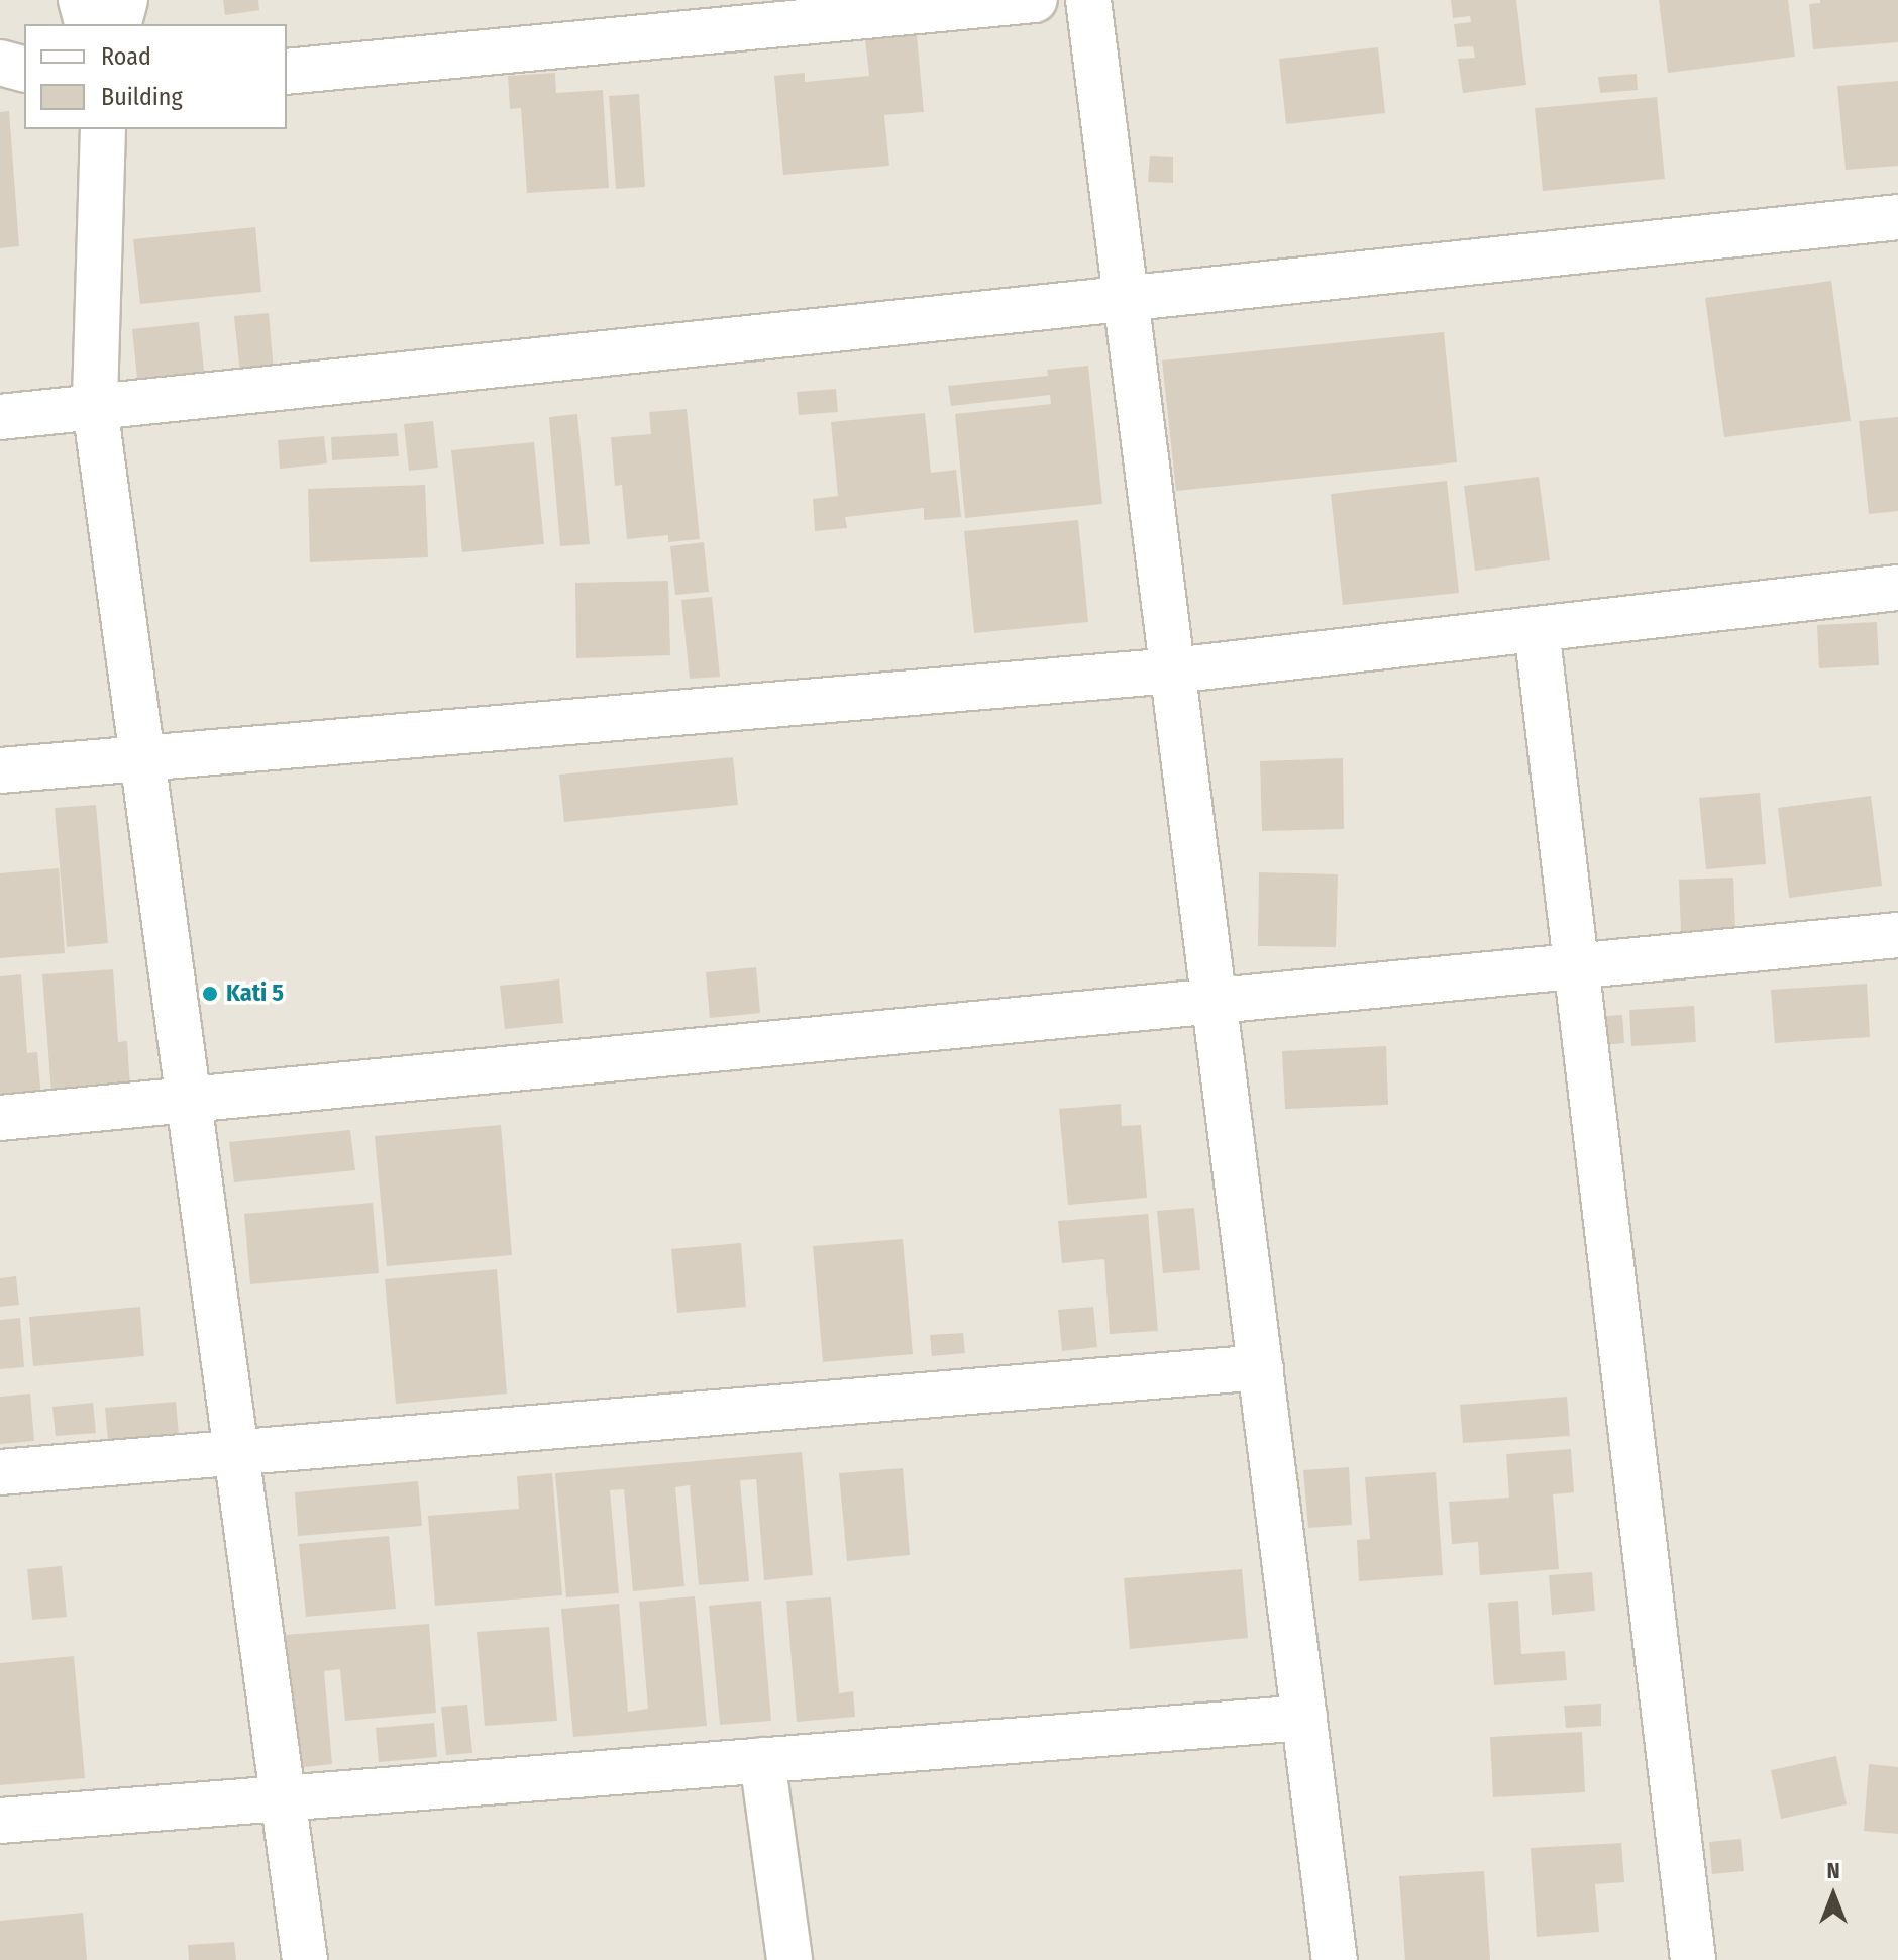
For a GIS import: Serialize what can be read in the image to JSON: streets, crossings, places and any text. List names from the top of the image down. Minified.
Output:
{"places":["Kati 5"],"legend":["Road","Building"],"north":"top"}
